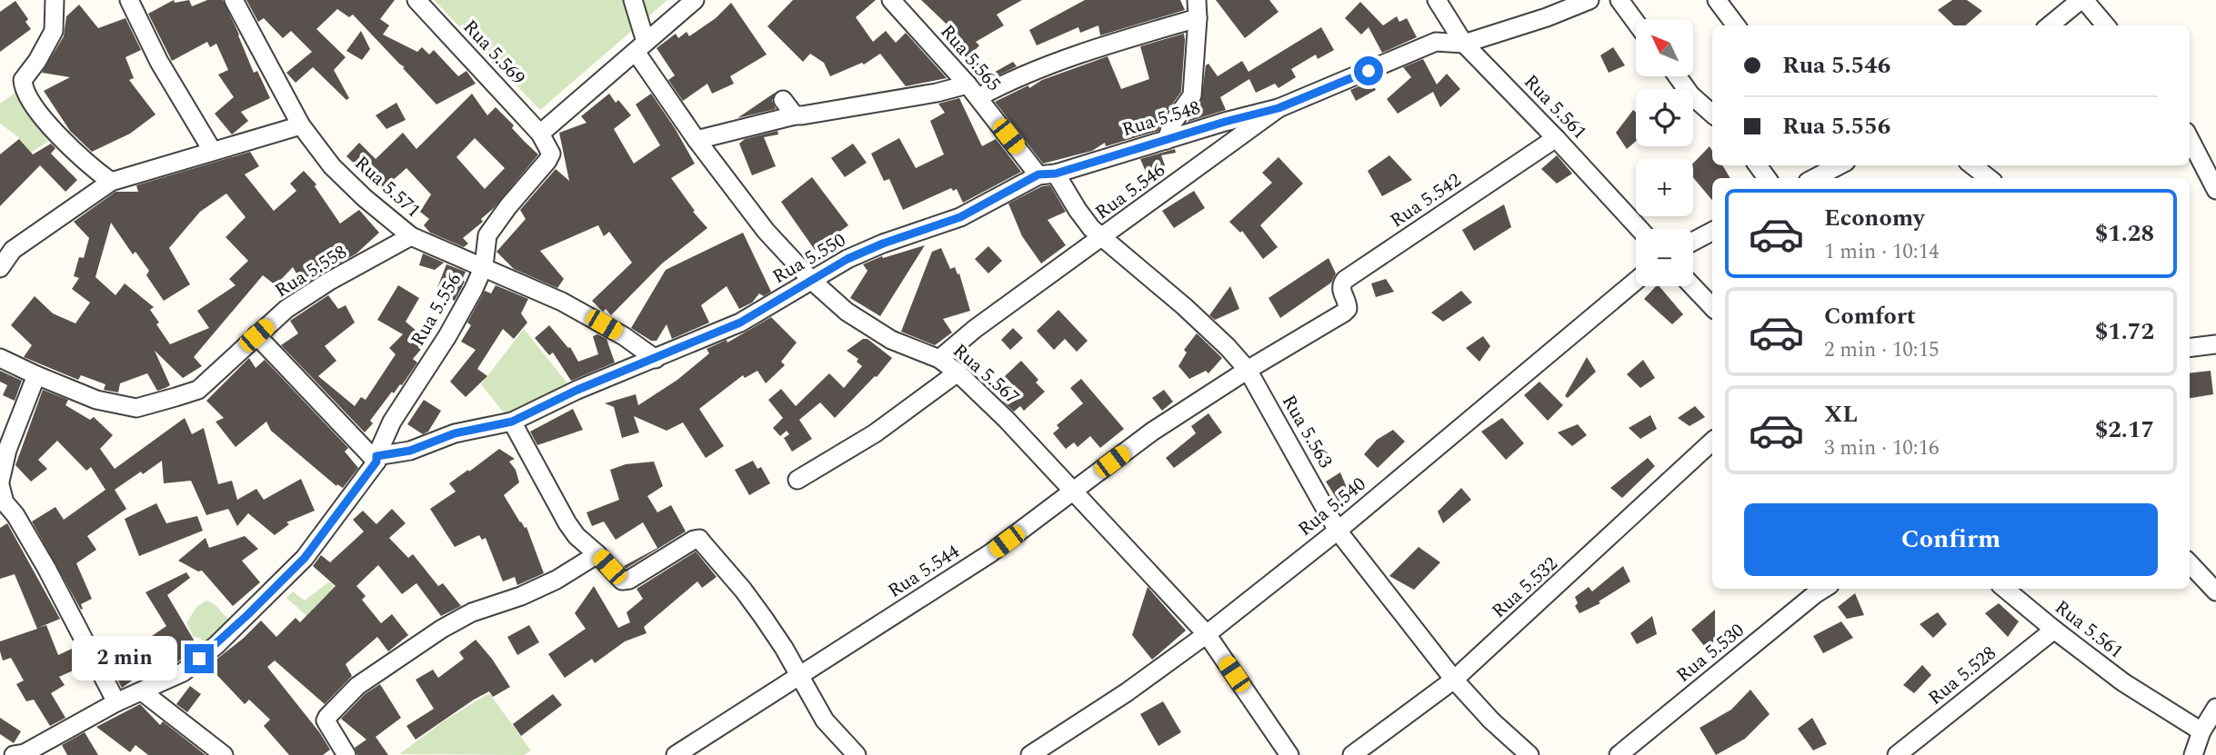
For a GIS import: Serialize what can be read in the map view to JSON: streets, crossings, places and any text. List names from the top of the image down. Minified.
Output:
{"streets":{"street":["Rua 5.569","Rua 5.565","Rua 5.561","Rua 5.548","Rua 5.571","Rua 5.546","Rua 5.542","Rua 5.550","Rua 5.558","Rua 5.556","Rua 5.567","Rua 5.563","Rua 5.540","Rua 5.544","Rua 5.532","Rua 5.530","Rua 5.528"]},"crossings":[["Rua 5.569","Rua 5.556"],["Rua 5.565","Rua 5.548"],["Rua 5.565","Rua 5.550"],["Rua 5.565","Rua 5.563"],["Rua 5.561","Rua 5.546"],["Rua 5.561","Rua 5.542"],["Rua 5.561","Rua 5.528"],["Rua 5.548","Rua 5.546"],["Rua 5.548","Rua 5.550"],["Rua 5.548","Rua 5.563"],["Rua 5.571","Rua 5.550"],["Rua 5.571","Rua 5.558"],["Rua 5.571","Rua 5.556"],["Rua 5.546","Rua 5.567"],["Rua 5.546","Rua 5.563"],["Rua 5.542","Rua 5.544"],["Rua 5.550","Rua 5.556"],["Rua 5.550","Rua 5.567"],["Rua 5.550","Rua 5.563"],["Rua 5.567","Rua 5.540"],["Rua 5.567","Rua 5.544"],["Rua 5.563","Rua 5.540"],["Rua 5.563","Rua 5.544"],["Rua 5.563","Rua 5.532"]],"north":"top left","page":{"map_buttons":["+","−"],"banner":["Rua 5.546","Rua 5.556"],"list":[{"name":"Economy","note":"1 min · 10:14","value":"$1.28"},{"name":"Comfort","note":"2 min · 10:15","value":"$1.72"},{"name":"XL","note":"3 min · 10:16","value":"$2.17"}],"buttons":"Confirm","bubble":"2 min"}}
